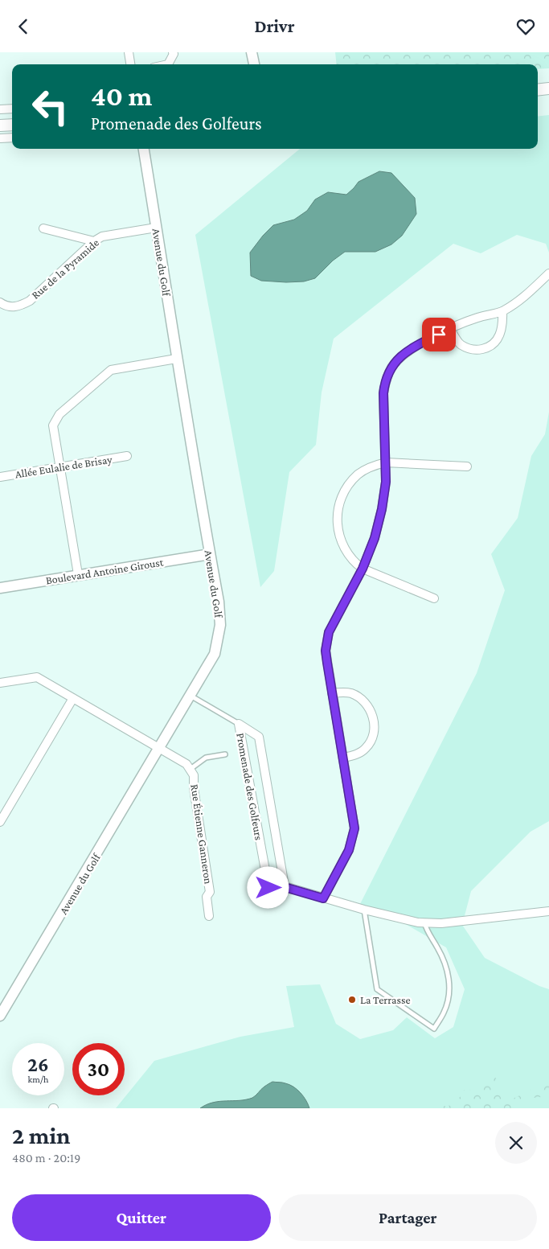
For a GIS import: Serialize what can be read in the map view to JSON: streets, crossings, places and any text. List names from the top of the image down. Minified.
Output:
{"streets":{"street":["Avenue du Golf","Rue de la Pyramide","Allée Eulalie de Brisay","Boulevard Antoine Giroust","Promenade des Golfeurs","Rue Étienne Ganneron"]},"crossings":[["Avenue du Golf","Rue de la Pyramide"],["Avenue du Golf","Boulevard Antoine Giroust"],["Avenue du Golf","Rue Étienne Ganneron"]],"places":["La Terrasse"],"page":{"header":"Drivr","turn":["40 m","Promenade des Golfeurs"],"speed":"26 km/h","limit":"30","heading":["2 min","480 m · 20:19"],"buttons":["Quitter","Partager"]}}
